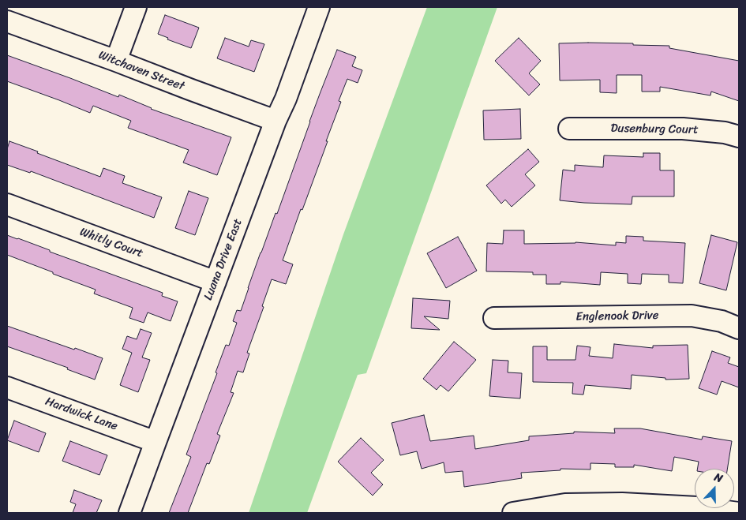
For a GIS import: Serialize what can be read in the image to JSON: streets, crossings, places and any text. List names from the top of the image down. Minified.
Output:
{"streets":{"street":["Witchaven Street","Dusenburg Court","Whitly Court","Luana Drive East","Englenook Drive","Hardwick Lane"]},"crossings":[["Witchaven Street","Luana Drive East"],["Whitly Court","Luana Drive East"],["Luana Drive East","Hardwick Lane"]],"north":"top"}
